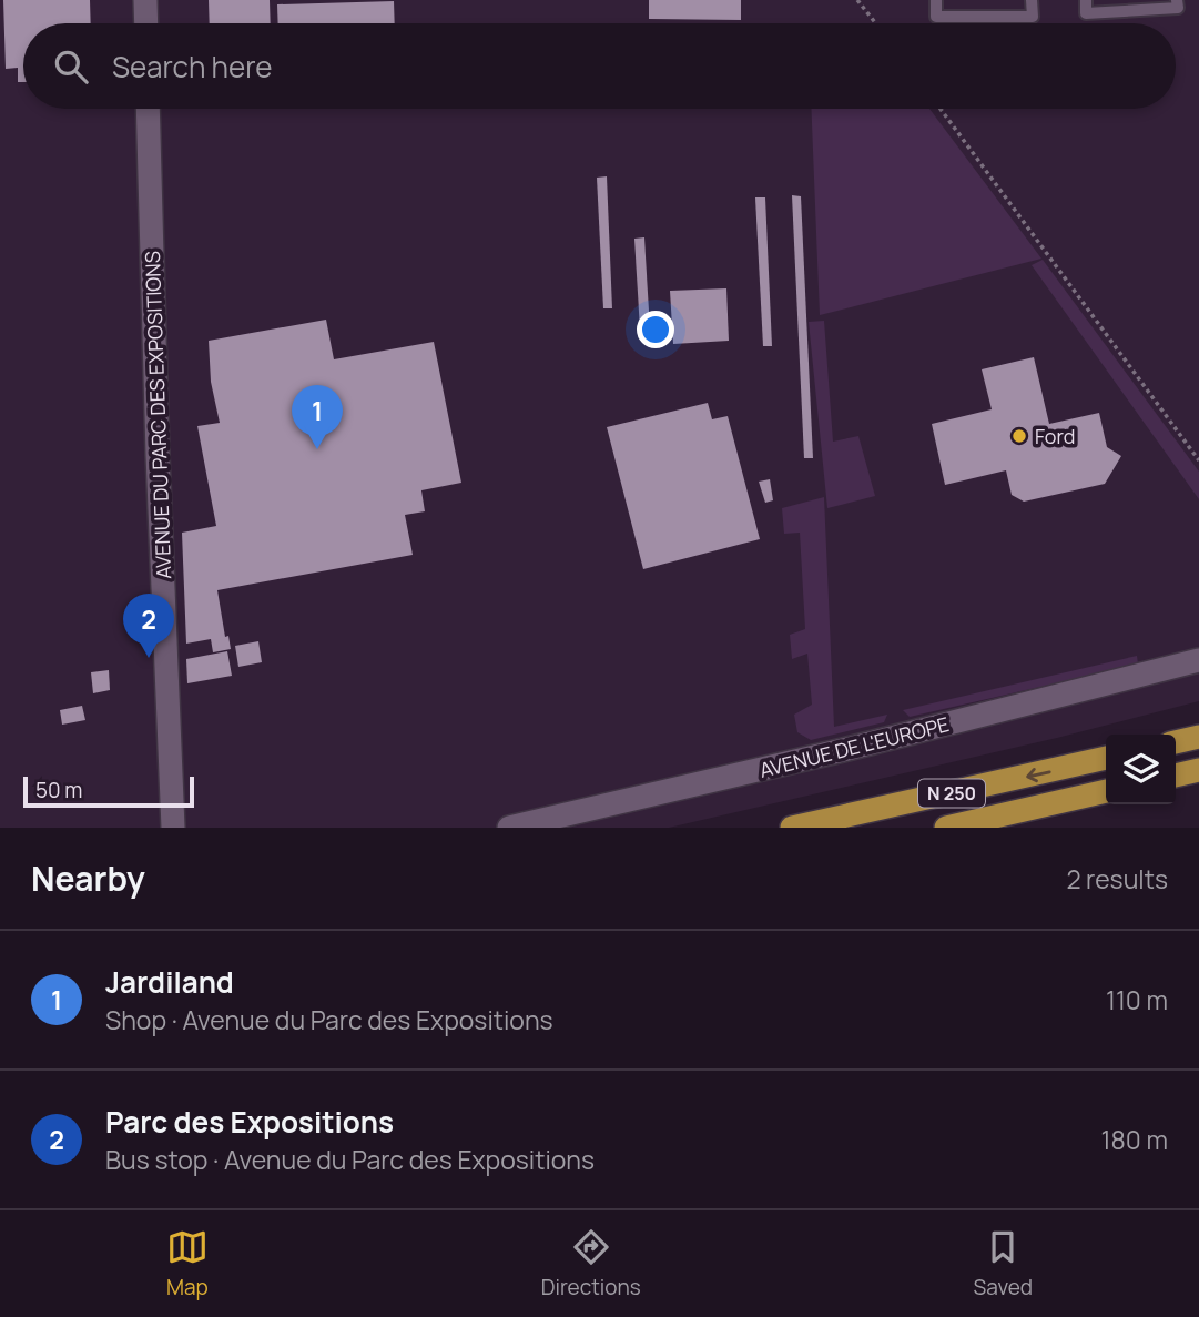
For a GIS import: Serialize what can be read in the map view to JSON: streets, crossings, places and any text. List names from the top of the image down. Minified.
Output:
{"streets":{"highway":["N 250"],"street":["AVENUE DU PARC DES EXPOSITIONS","AVENUE DE L'EUROPE"]},"places":["Ford"],"scale_bar":"50 m","page":{"search":"Search here","pins":["1","2"],"scale":"50 m","heading":["Nearby","2 results"],"list":[{"mark":"1","name":"Jardiland","note":"Shop · Avenue du Parc des Expositions","value":"110 m"},{"mark":"2","name":"Parc des Expositions","note":"Bus stop · Avenue du Parc des Expositions","value":"180 m"}],"nav":["Map","Directions","Saved"]}}
